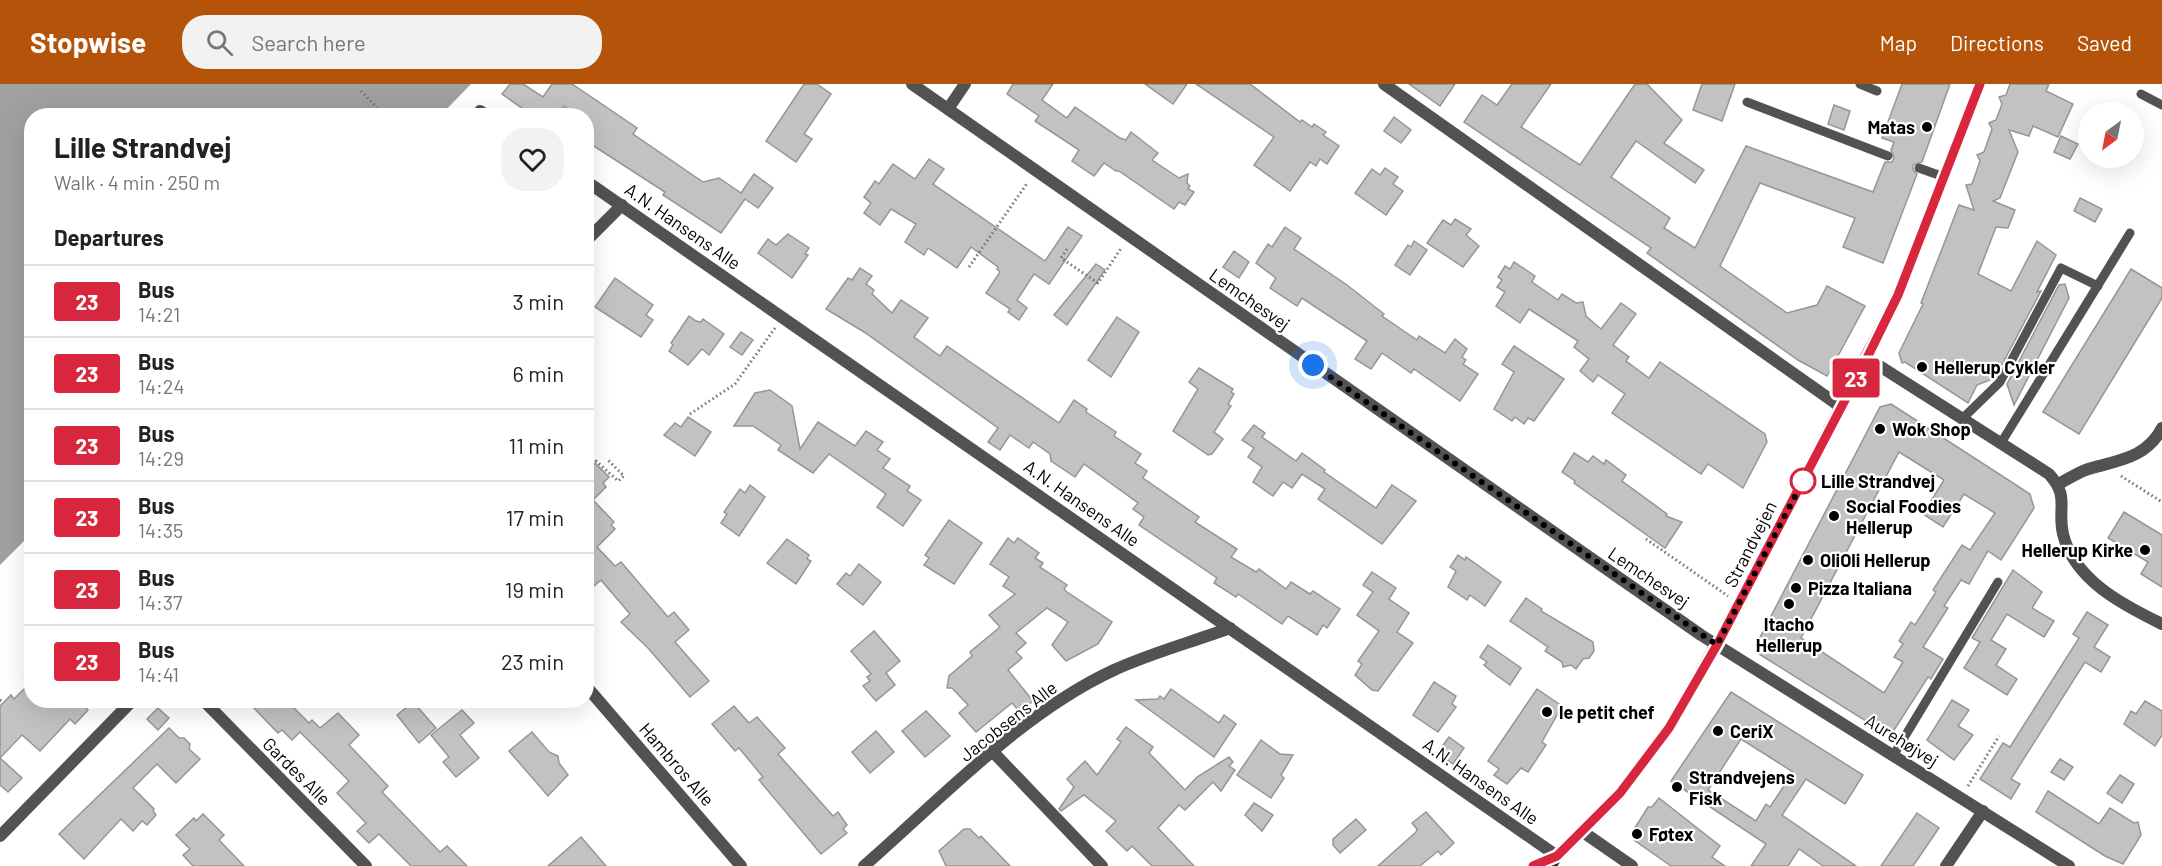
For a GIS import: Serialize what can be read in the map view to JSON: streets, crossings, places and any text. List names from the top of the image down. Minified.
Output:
{"streets":{"main road":["Strandvejen"],"street":["A.N. Hansens Alle","Lemchesvej","Jacobsens Alle","Aurehøjvej","Hambros Alle","Gardes Alle"]},"crossings":[["A.N. Hansens Alle","Strandvejen"],["A.N. Hansens Alle","Jacobsens Alle"],["Lemchesvej","Strandvejen"],["Lemchesvej","Aurehøjvej"],["Strandvejen","Aurehøjvej"]],"places":["Matas","Hellerup Cykler","Wok Shop","Lille Strandvej","Social Foodies Hellerup","Hellerup Kirke","OliOli Hellerup","Pizza Italiana","Itacho Hellerup","le petit chef","CeriX","Strandvejens Fisk","Føtex"],"lines":["bus line 23"],"north":"bottom left","page":{"header":"Stopwise","search":"Search here","nav":["Map","Directions","Saved"],"on_map":"23","heading":[["Lille Strandvej","Walk · 4 min · 250 m"],"Departures"],"list":[{"mark":"23","name":"Bus","note":"14:21","value":"3 min"},{"mark":"23","name":"Bus","note":"14:24","value":"6 min"},{"mark":"23","name":"Bus","note":"14:29","value":"11 min"},{"mark":"23","name":"Bus","note":"14:35","value":"17 min"},{"mark":"23","name":"Bus","note":"14:37","value":"19 min"},{"mark":"23","name":"Bus","note":"14:41","value":"23 min"}]}}
